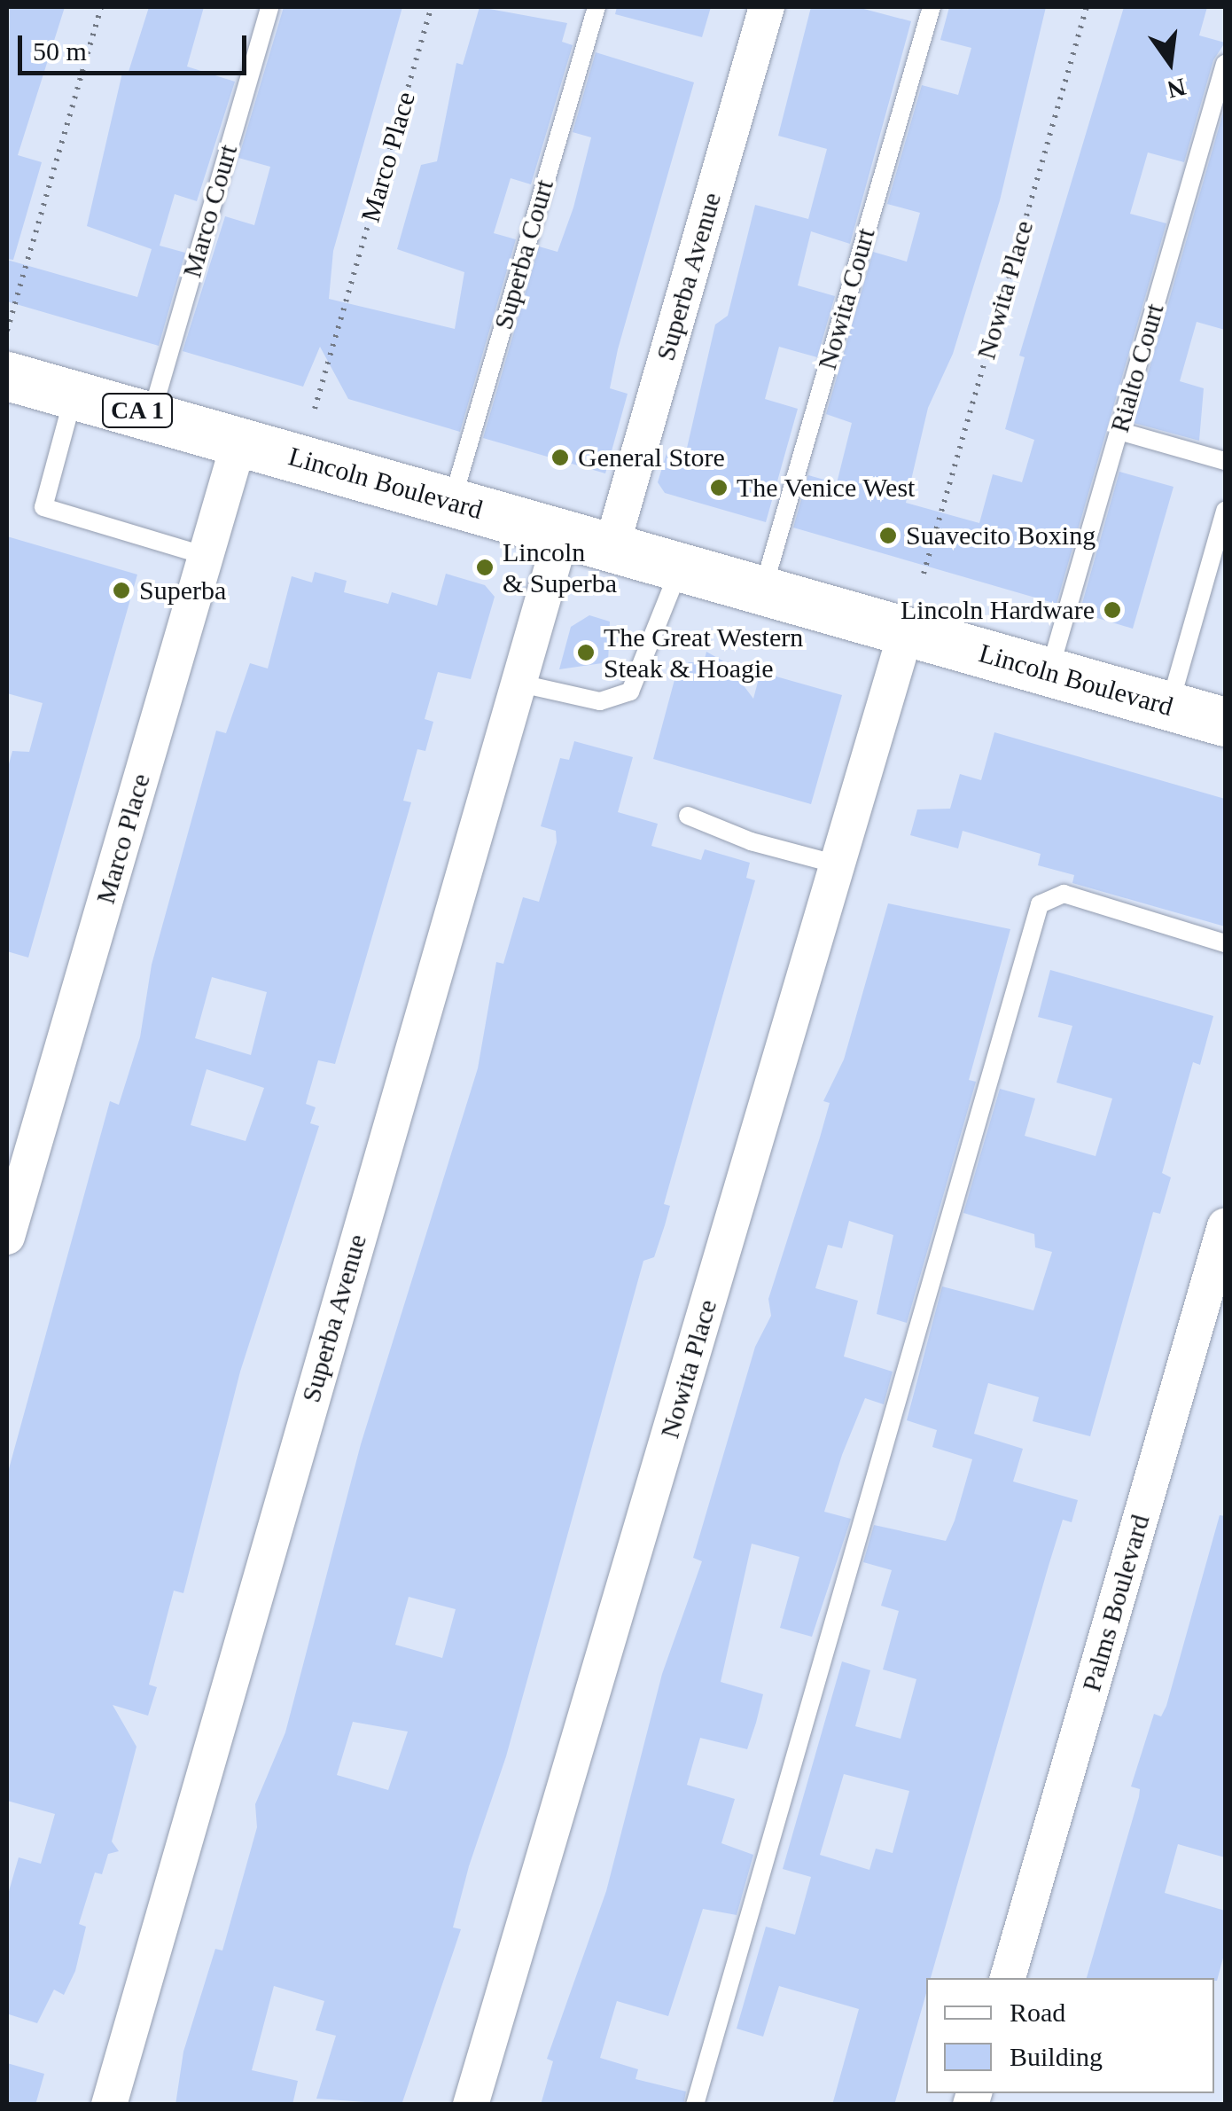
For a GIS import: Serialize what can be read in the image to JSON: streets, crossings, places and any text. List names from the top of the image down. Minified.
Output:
{"streets":{"highway":["CA 1","Lincoln Boulevard"],"street":["Marco Place","Superba Avenue","Nowita Place","Palms Boulevard"],"lane":["Marco Court","Superba Court","Nowita Court","Rialto Court"]},"crossings":[["Marco Place","Lincoln Boulevard"],["Marco Court","Lincoln Boulevard"],["Superba Court","Lincoln Boulevard"],["Superba Avenue","Lincoln Boulevard"],["Nowita Place","Lincoln Boulevard"],["Nowita Court","Lincoln Boulevard"],["Rialto Court","Lincoln Boulevard"]],"places":["General Store","The Venice West","Suavecito Boxing","Lincoln & Superba","Superba","Lincoln Hardware","The Great Western Steak & Hoagie"],"legend":["Road","Building"],"scale_bar":"50 m","north":"bottom"}
